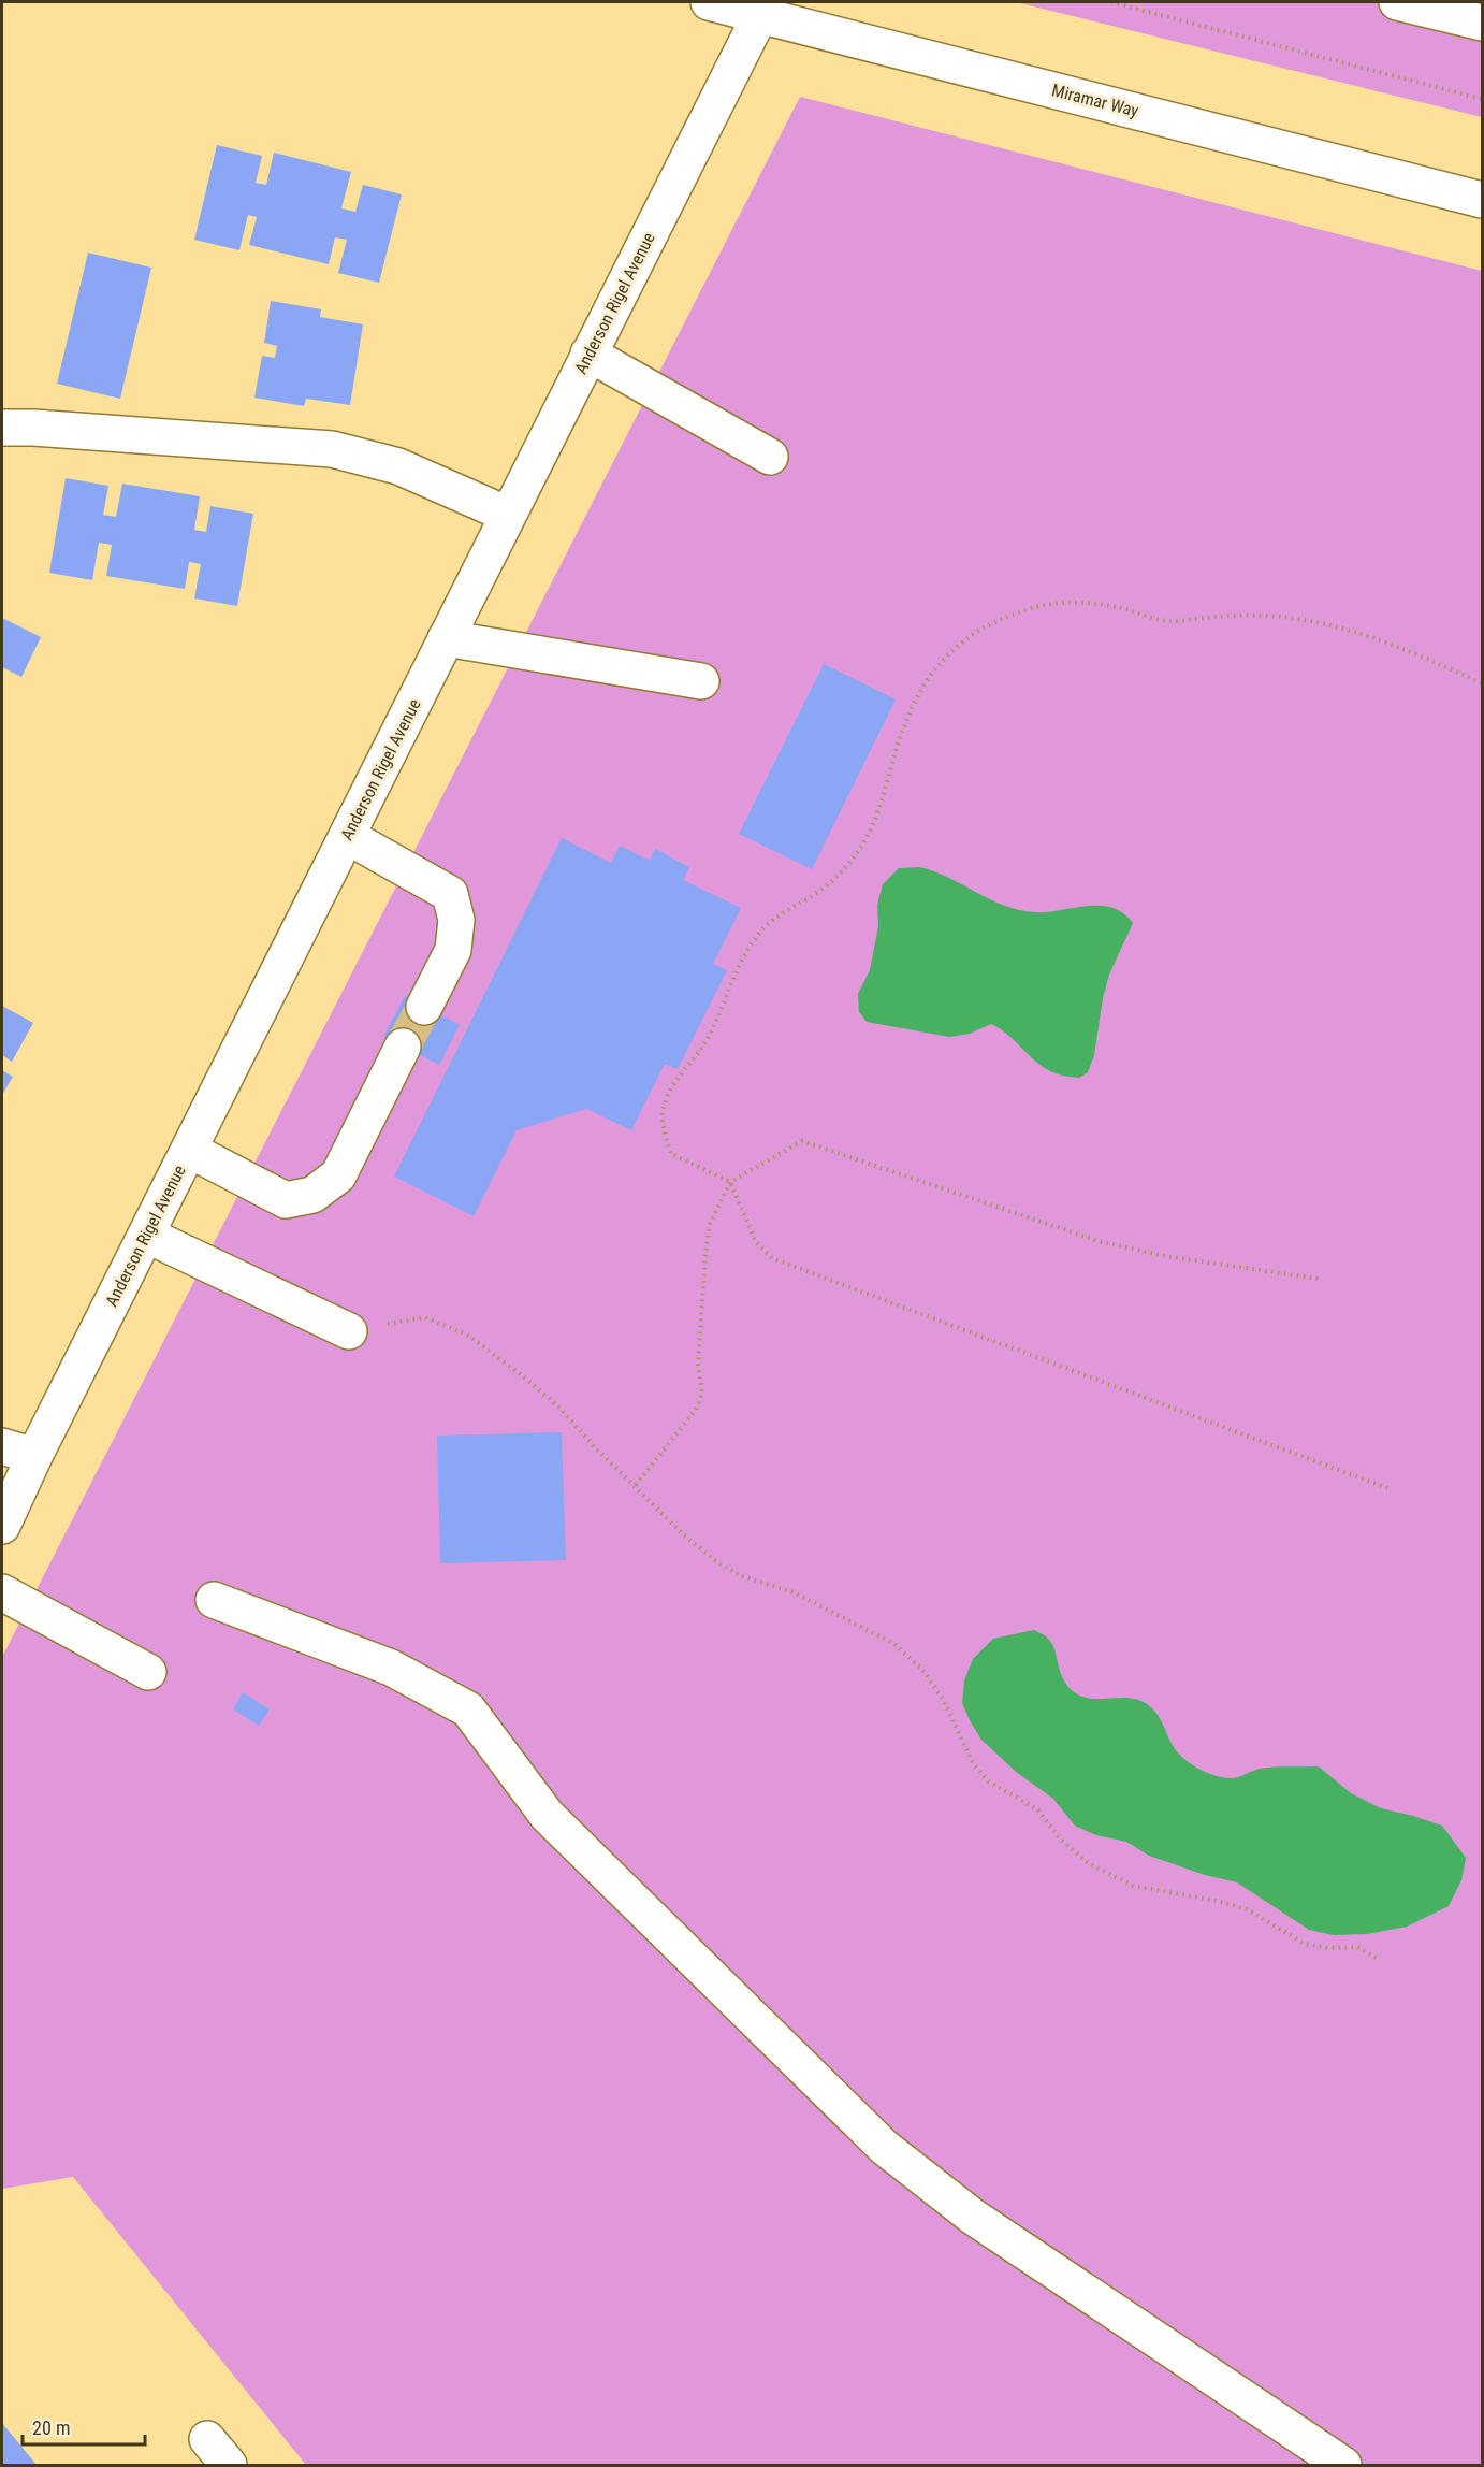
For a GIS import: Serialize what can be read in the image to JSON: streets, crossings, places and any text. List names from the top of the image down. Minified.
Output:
{"streets":{"street":["Miramar Way","Anderson Rigel Avenue"]},"crossings":[["Miramar Way","Anderson Rigel Avenue"]],"scale_bar":"20 m"}
